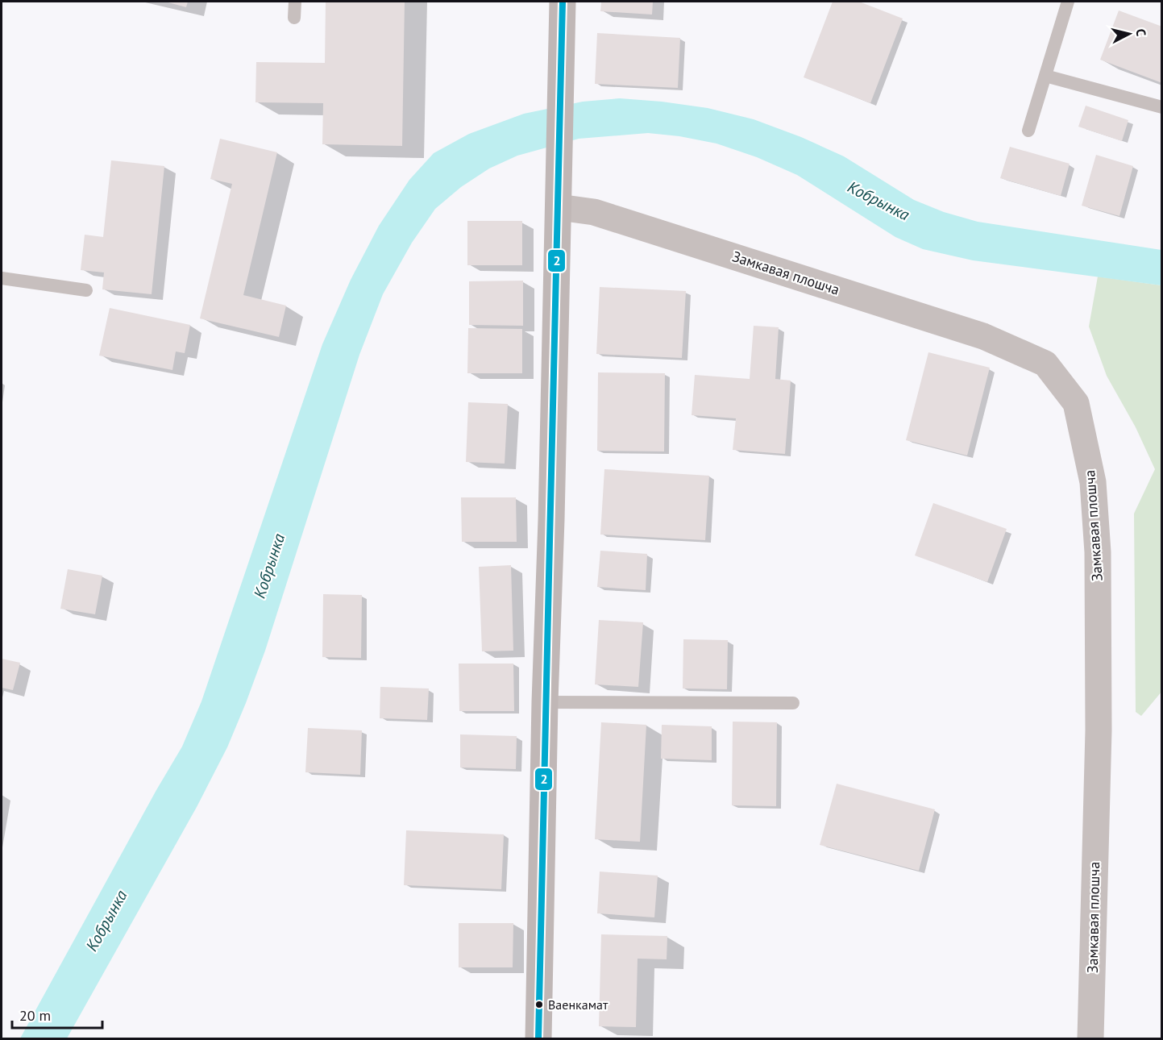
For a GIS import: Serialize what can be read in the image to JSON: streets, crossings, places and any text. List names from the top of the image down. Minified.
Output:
{"streets":{"street":["Замкавая плошча"]},"water":["Кобрынка"],"places":["Ваенкамат"],"lines":["transit line 2"],"scale_bar":"20 m","north":"right"}
